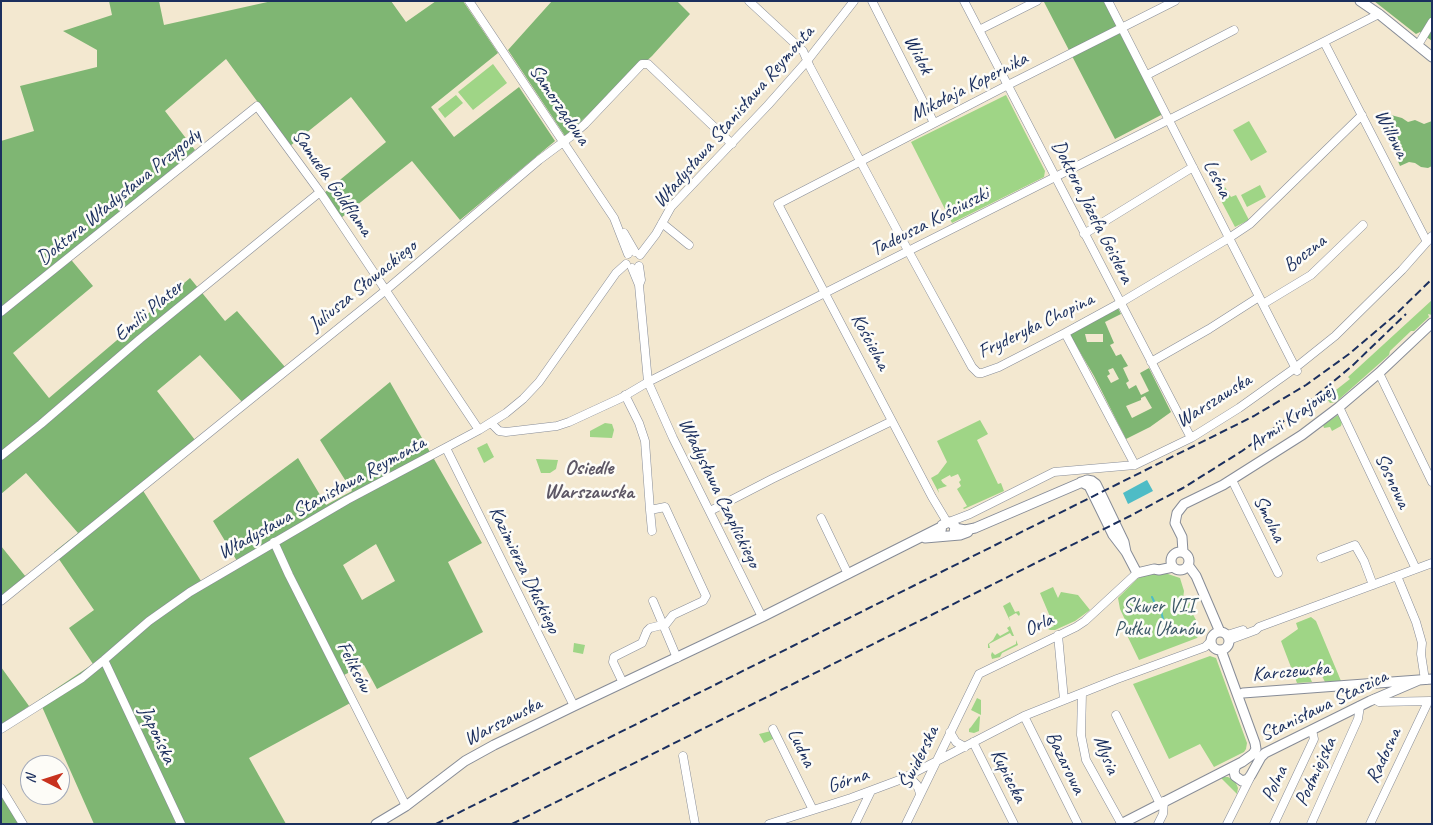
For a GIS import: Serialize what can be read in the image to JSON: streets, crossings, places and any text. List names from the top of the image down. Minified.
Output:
{"streets":{"main road":["Warszawska","Armii Krajowej","Karczewska","Stanisława Staszica"],"street":["Widok","Mikołaja Kopernika","Samorządowa","Władysława Stanisława Reymonta","Willowa","Leśna","Samuela Goldflama","Doktora Władysława Przygody","Doktora Józefa Geislera","Tadeusza Kościuszki","Boczna","Juliusza Słowackiego","Emilii Plater","Fryderyka Chopina","Kościelna","Sosnowa","Władysława Czaplickiego","Smolna","Kazimierza Dłuskiego","Orla","Feliksów","Japońska","Ludna","Mysia","Radosna","Świderska","Bazarowa","Podmiejska","Kupiecka","Górna","Polna"]},"crossings":[["Widok","Mikołaja Kopernika"],["Mikołaja Kopernika","Leśna"],["Mikołaja Kopernika","Doktora Józefa Geislera"],["Mikołaja Kopernika","Fryderyka Chopina"],["Mikołaja Kopernika","Kościelna"],["Samorządowa","Władysława Stanisława Reymonta"],["Samorządowa","Juliusza Słowackiego"],["Władysława Stanisława Reymonta","Samuela Goldflama"],["Władysława Stanisława Reymonta","Tadeusza Kościuszki"],["Władysława Stanisława Reymonta","Juliusza Słowackiego"],["Władysława Stanisława Reymonta","Fryderyka Chopina"],["Władysława Stanisława Reymonta","Kazimierza Dłuskiego"],["Władysława Stanisława Reymonta","Feliksów"],["Władysława Stanisława Reymonta","Japońska"],["Willowa","Tadeusza Kościuszki"],["Willowa","Fryderyka Chopina"],["Willowa","Warszawska"],["Leśna","Tadeusza Kościuszki"],["Leśna","Boczna"],["Leśna","Fryderyka Chopina"],["Leśna","Warszawska"],["Samuela Goldflama","Doktora Władysława Przygody"],["Samuela Goldflama","Juliusza Słowackiego"],["Samuela Goldflama","Emilii Plater"],["Doktora Józefa Geislera","Tadeusza Kościuszki"],["Doktora Józefa Geislera","Boczna"],["Doktora Józefa Geislera","Fryderyka Chopina"],["Doktora Józefa Geislera","Warszawska"],["Tadeusza Kościuszki","Fryderyka Chopina"],["Tadeusza Kościuszki","Kościelna"],["Tadeusza Kościuszki","Władysława Czaplickiego"],["Kościelna","Warszawska"],["Warszawska","Władysława Czaplickiego"],["Warszawska","Kazimierza Dłuskiego"],["Warszawska","Orla"],["Warszawska","Feliksów"],["Armii Krajowej","Sosnowa"],["Armii Krajowej","Smolna"],["Sosnowa","Górna"],["Orla","Świderska"],["Karczewska","Stanisława Staszica"],["Stanisława Staszica","Podmiejska"],["Stanisława Staszica","Polna"],["Ludna","Górna"],["Mysia","Górna"],["Świderska","Górna"],["Bazarowa","Górna"],["Kupiecka","Górna"]],"districts":["Osiedle Warszawska"],"parks":["Skwer VII Pułku Ułanów"],"north":"left"}
